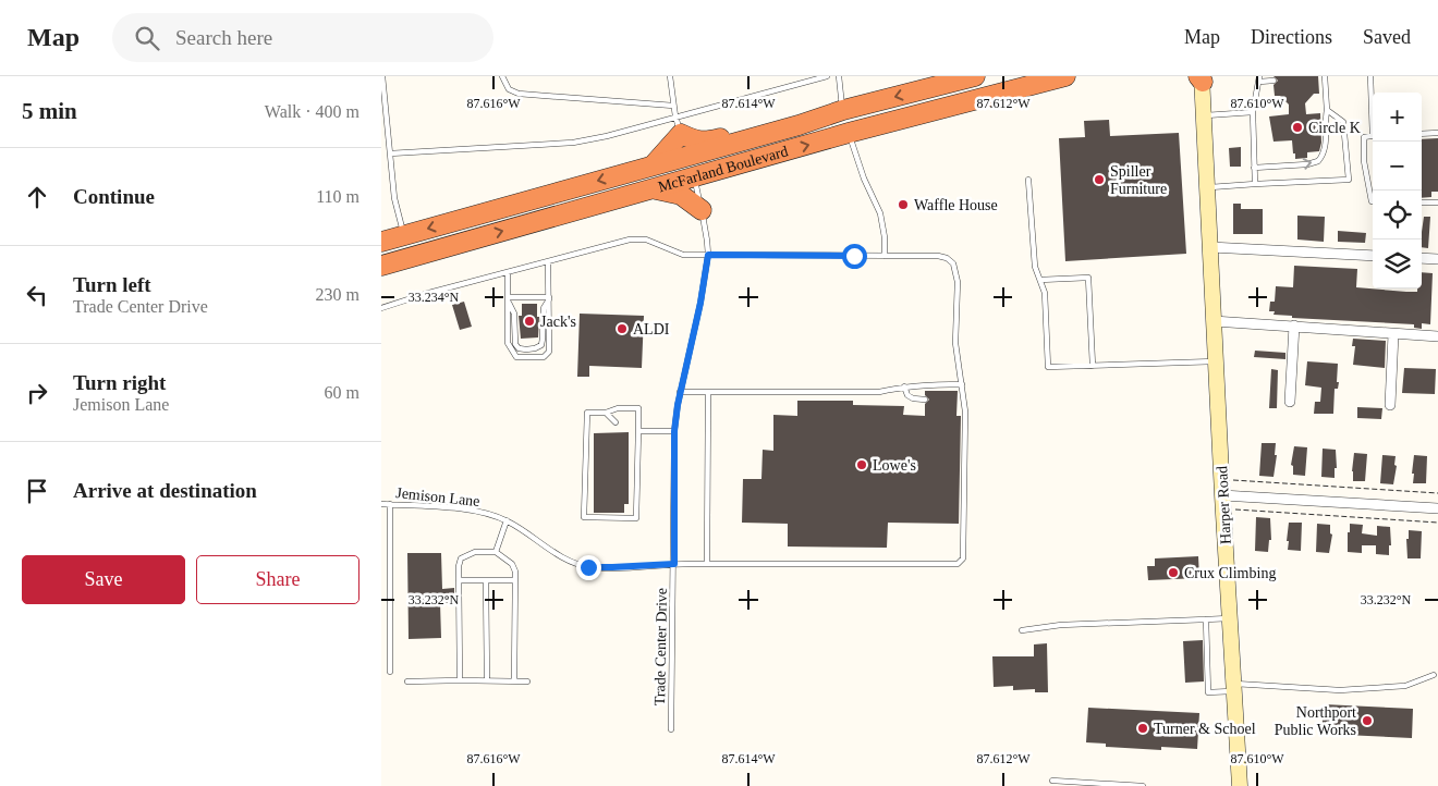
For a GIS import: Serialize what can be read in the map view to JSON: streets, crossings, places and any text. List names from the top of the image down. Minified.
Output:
{"streets":{"highway":["McFarland Boulevard"],"street":["Harper Road"],"lane":["Jemison Lane","Trade Center Drive"]},"crossings":[["McFarland Boulevard","Trade Center Drive"],["Jemison Lane","Trade Center Drive"]],"places":["Circle K","Spiller Furniture","Waffle House","Jack's","ALDI","Lowe's","Crux Climbing","Northport Public Works","Turner & Schoel"],"page":{"header":"Map","search":"Search here","nav":["Map","Directions","Saved"],"heading":["5 min","Walk · 400 m"],"map_buttons":["+","−"],"list":[["Continue","110 m"],["Turn left","Trade Center Drive","230 m"],["Turn right","Jemison Lane","60 m"],"Arrive at destination"],"buttons":["Save","Share"]},"coordinates":["87.616°W","87.614°W","87.612°W","87.610°W","33.234°N","33.232°N"]}
